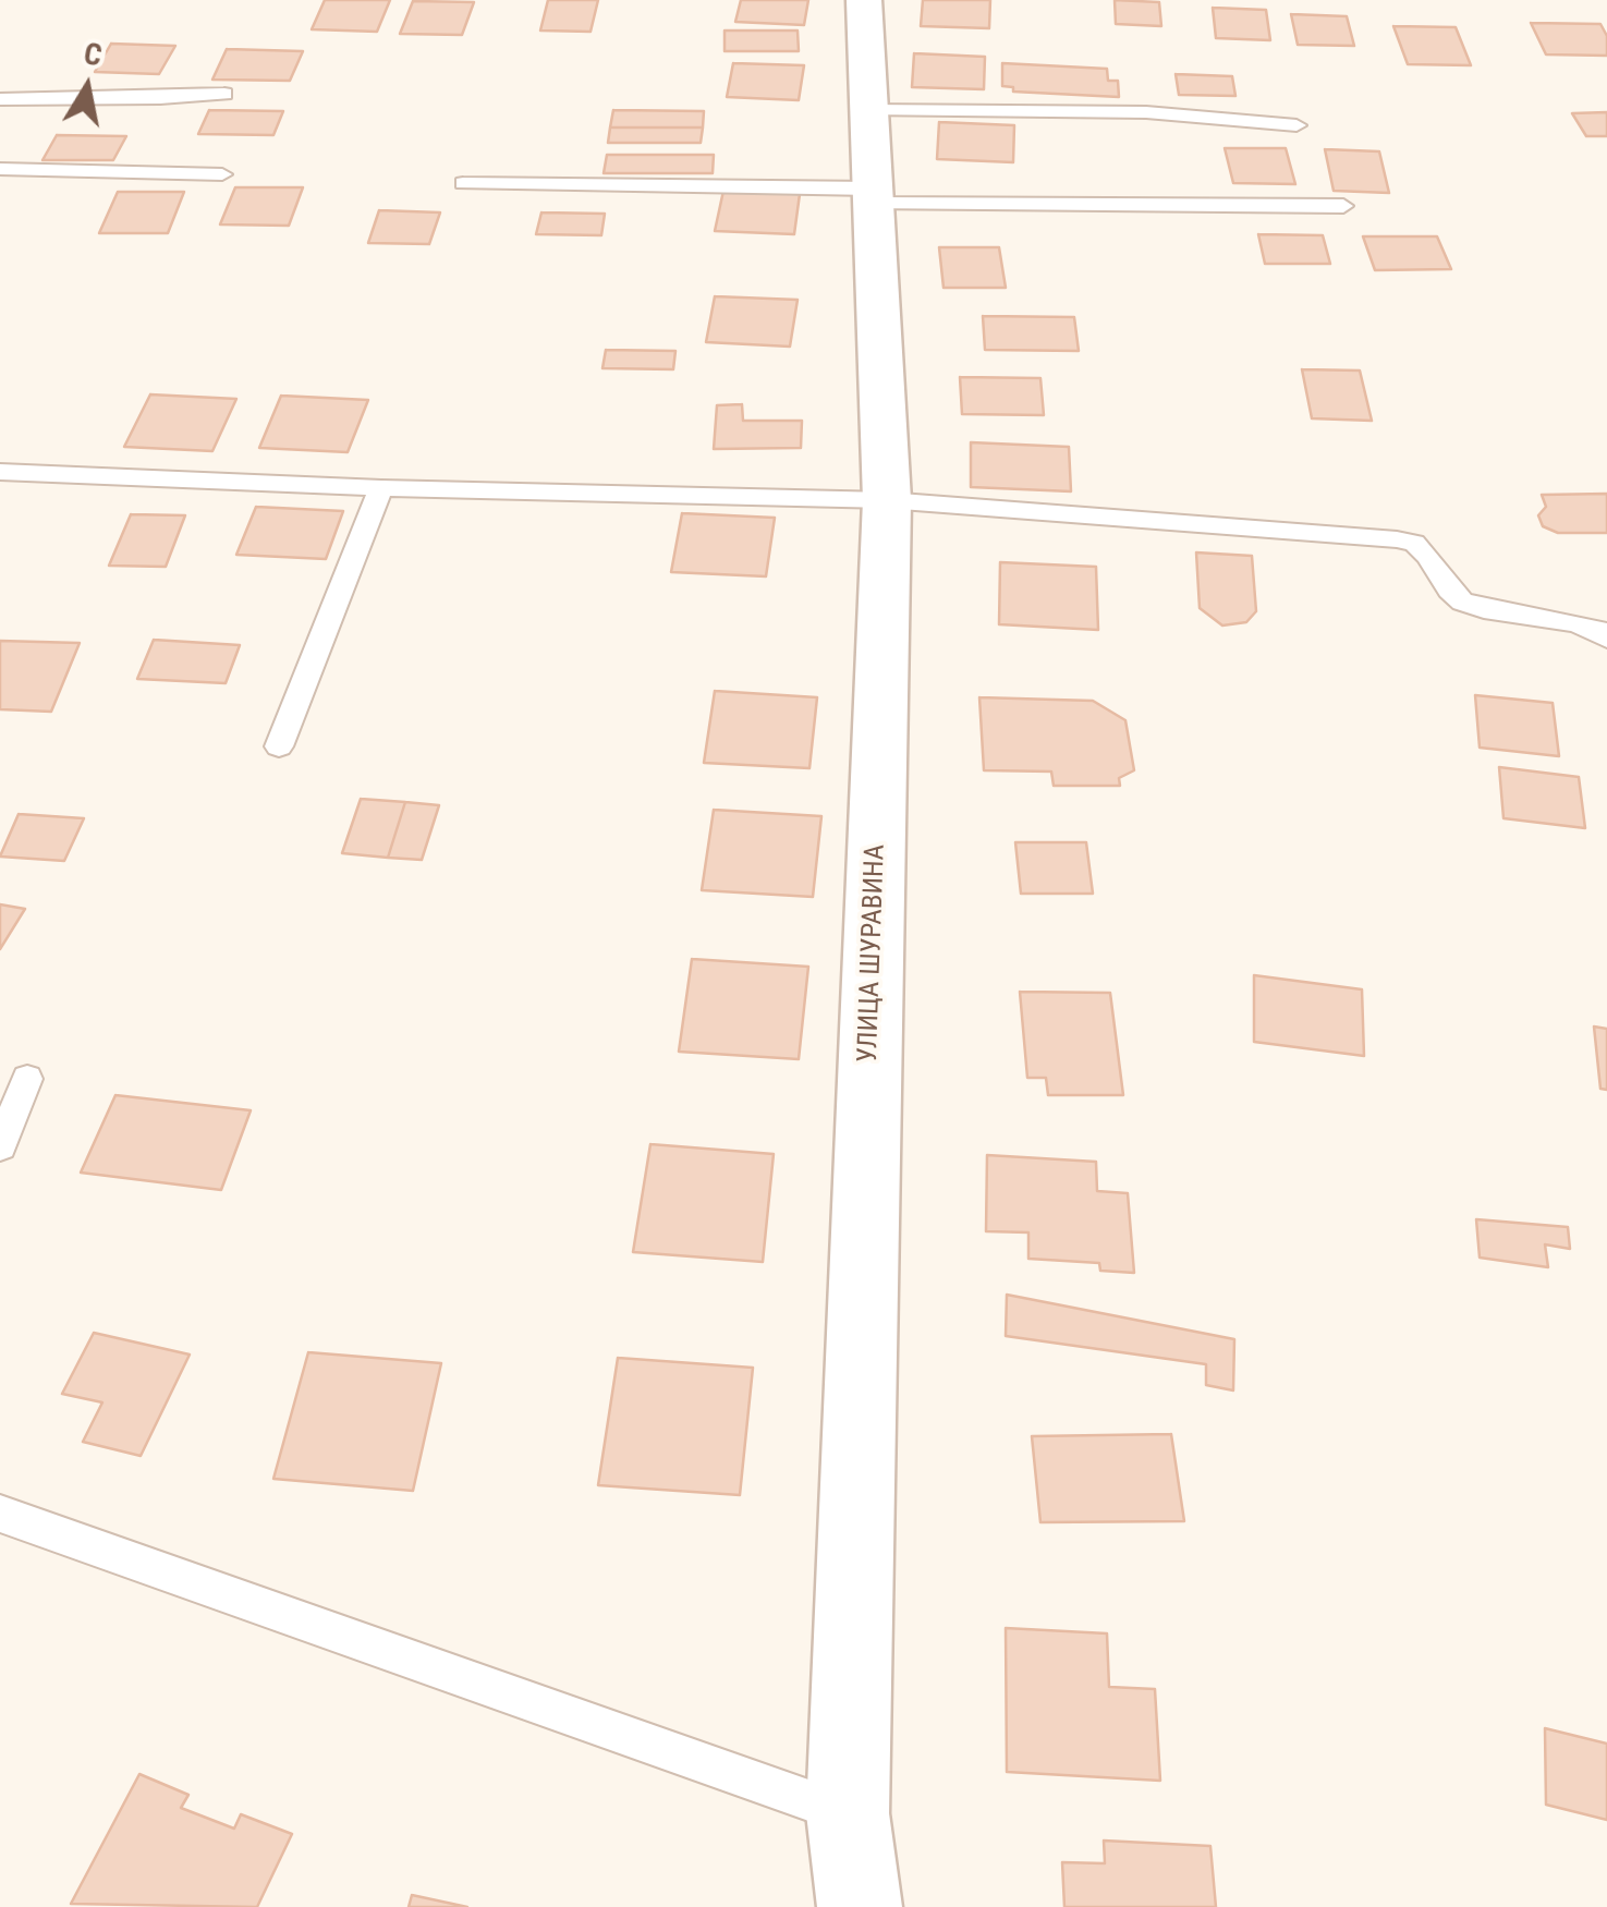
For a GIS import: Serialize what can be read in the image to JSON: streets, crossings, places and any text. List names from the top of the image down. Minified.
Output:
{"streets":{"street":["УЛИЦА ШУРАВИНА"]},"north":"top"}
